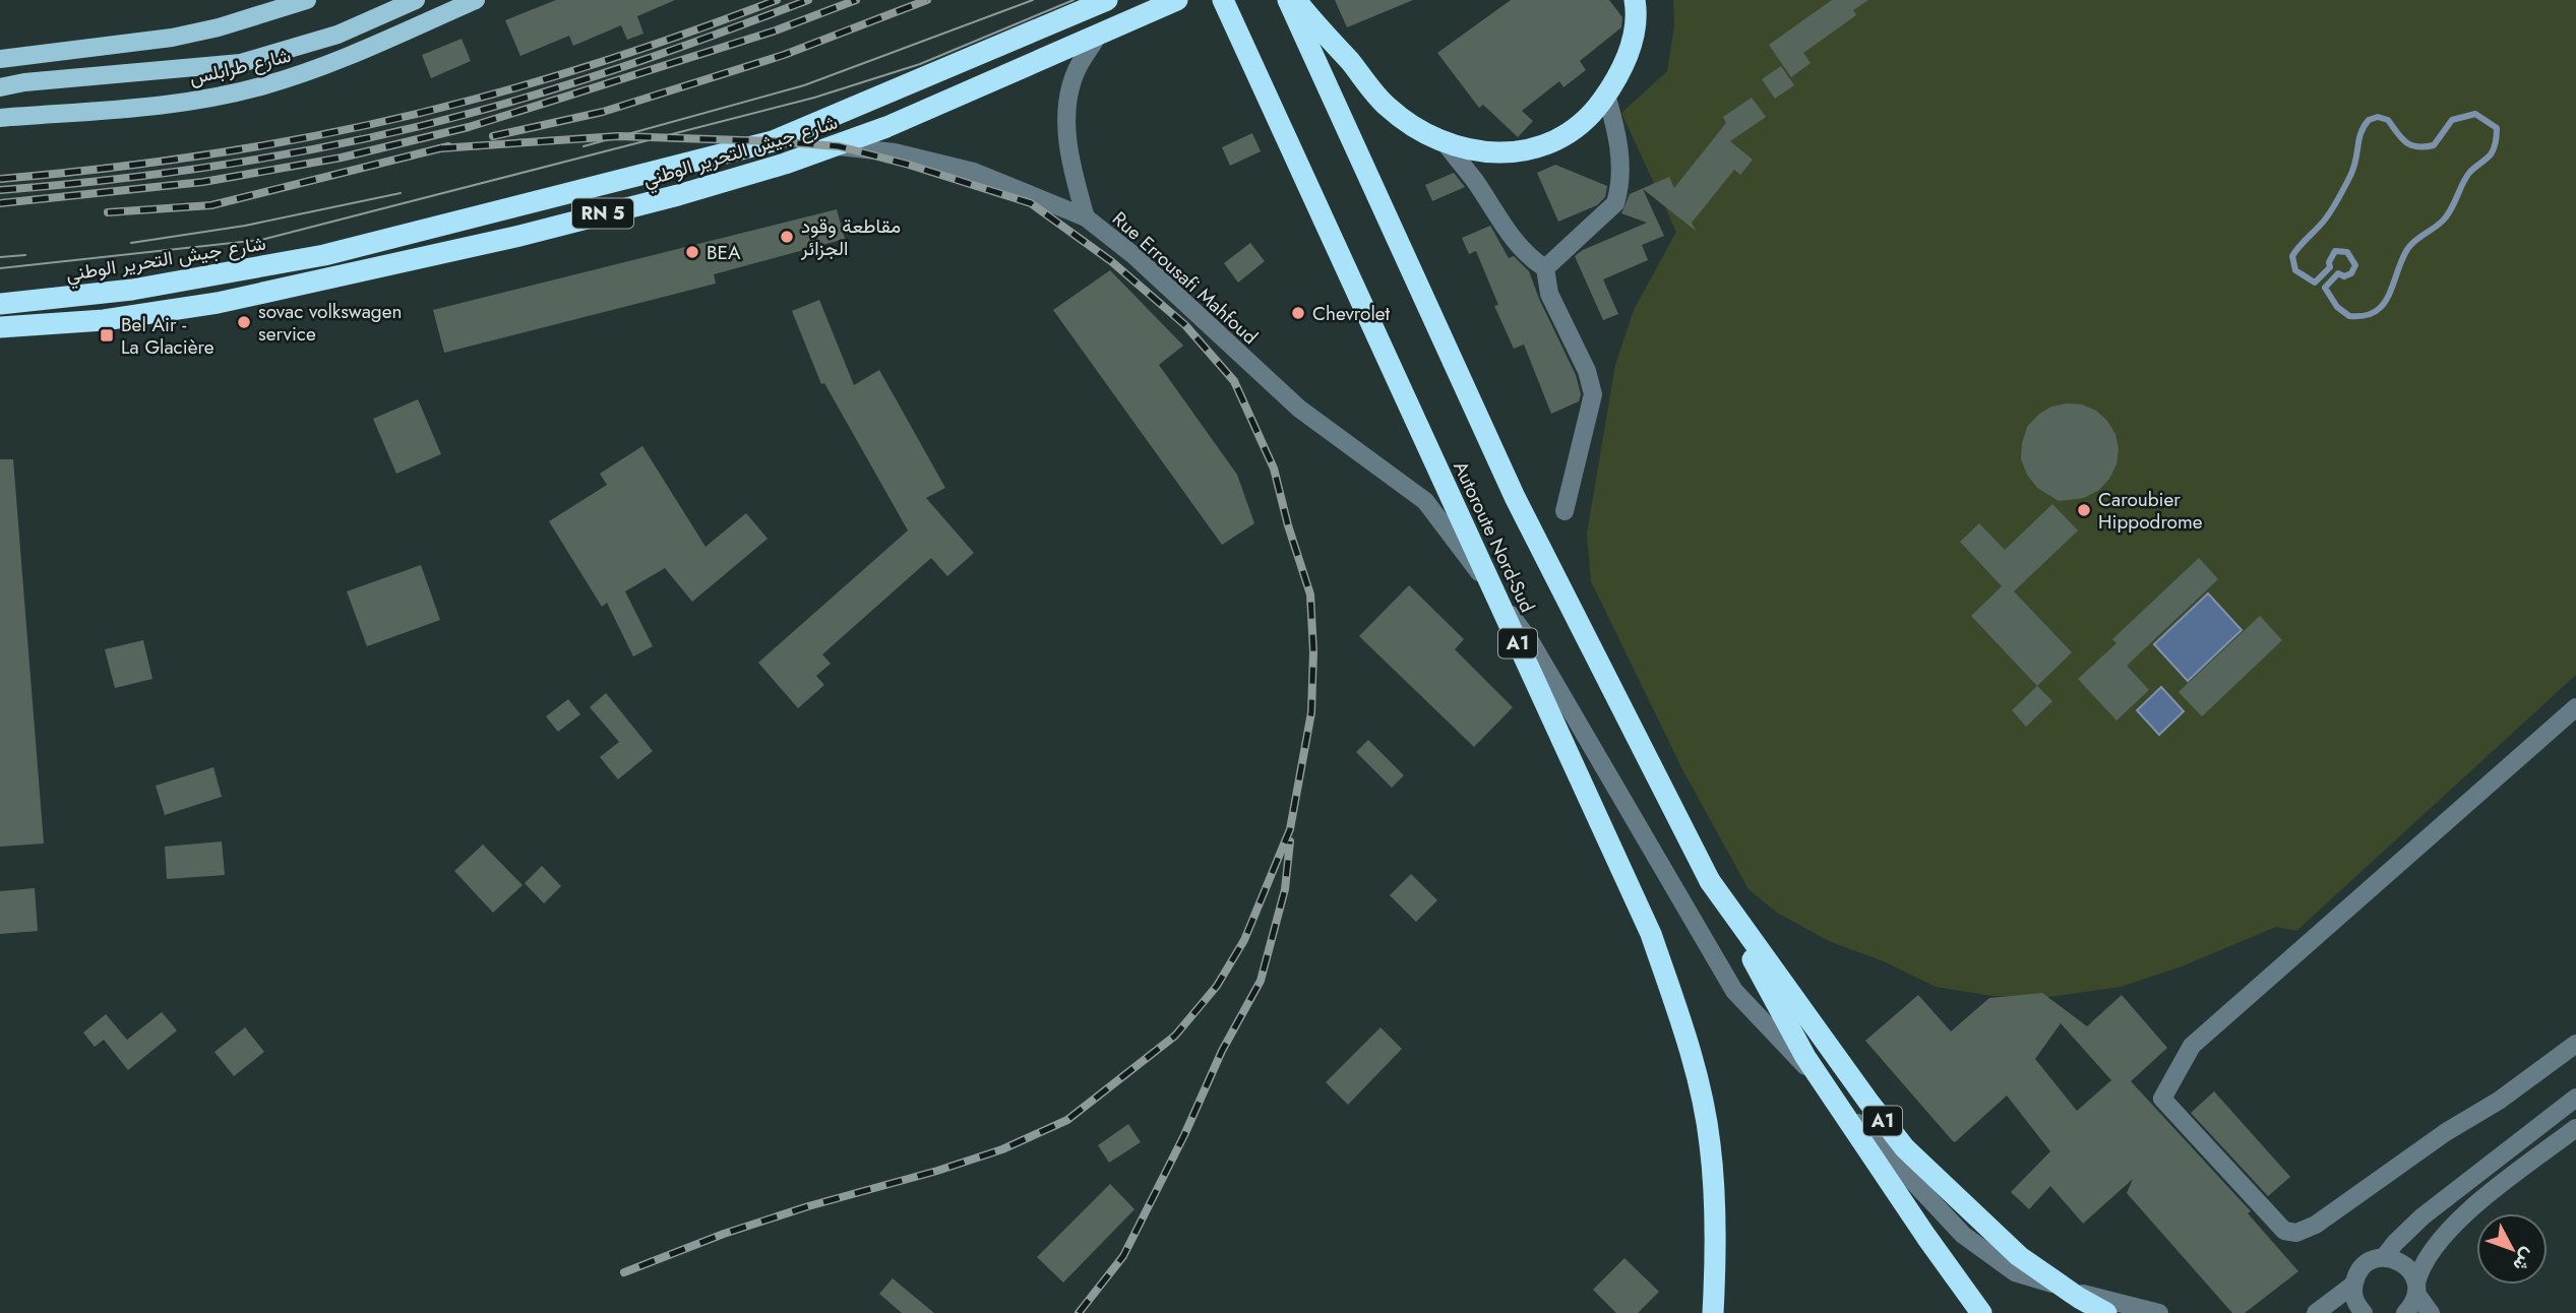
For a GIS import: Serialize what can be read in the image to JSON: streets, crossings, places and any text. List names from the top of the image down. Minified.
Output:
{"streets":{"highway":["شارع جيش التحرير الوطني","RN 5","Autoroute Nord-Sud","A1"],"main road":["شارع طرابلس"],"street":["Rue Errousafi Mahfoud"]},"crossings":[["شارع جيش التحرير الوطني","Rue Errousafi Mahfoud"],["Autoroute Nord-Sud","A1"]],"places":{"other":["مقاطعة وقود الجزائر","BEA","Chevrolet","sovac volkswagen service","Caroubier Hippodrome"],"transit":["Bel Air - La Glacière"]},"north":"bottom right"}
